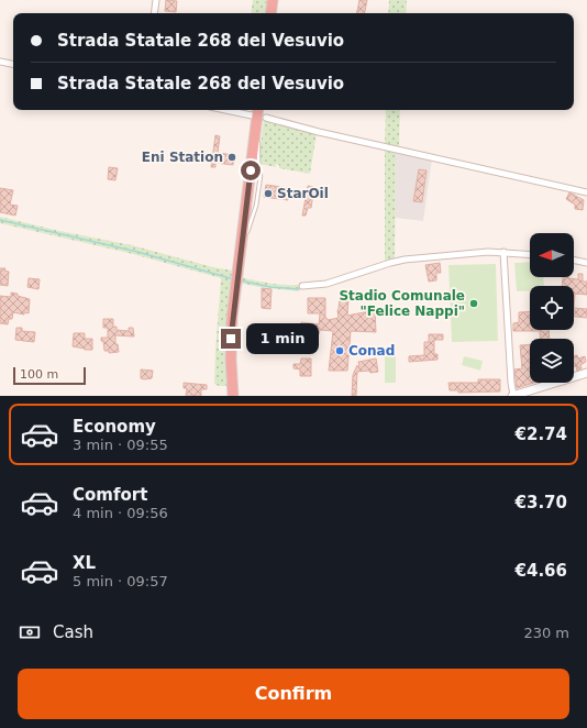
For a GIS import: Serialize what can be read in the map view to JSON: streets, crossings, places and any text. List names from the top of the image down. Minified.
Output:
{"places":["Eni Station","StarOil","Stadio Comunale \"Felice Nappi\"","Conad"],"scale_bar":"100 m","north":"left","page":{"banner":["Strada Statale 268 del Vesuvio","Strada Statale 268 del Vesuvio"],"bubble":"1 min","scale":"100 m","list":[{"name":"Economy","note":"3 min · 09:55","value":"€2.74"},{"name":"Comfort","note":"4 min · 09:56","value":"€3.70"},{"name":"XL","note":"5 min · 09:57","value":"€4.66"}],"pay":["Cash","230 m"],"buttons":"Confirm"}}
